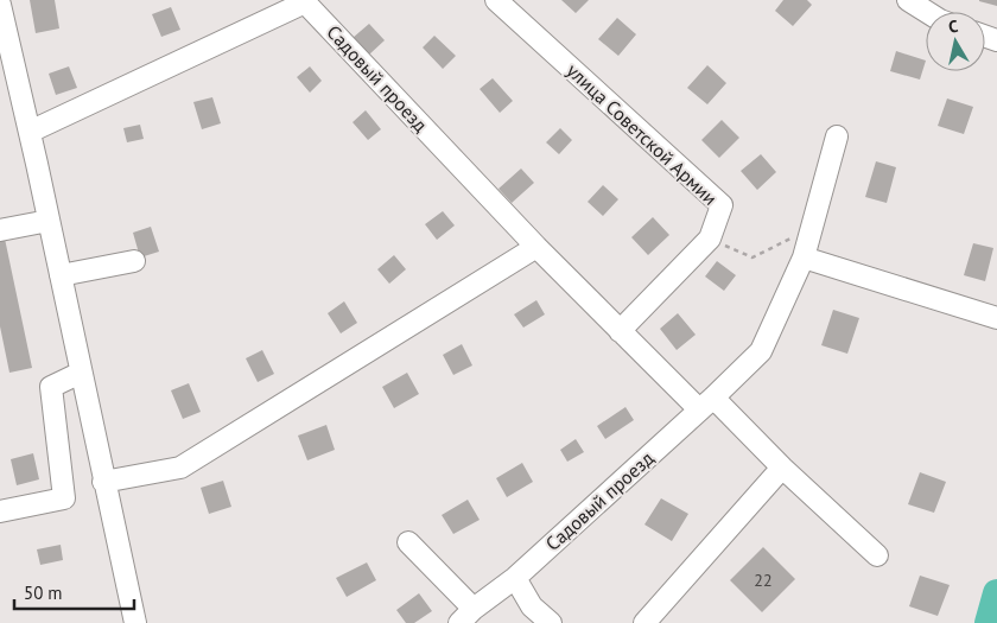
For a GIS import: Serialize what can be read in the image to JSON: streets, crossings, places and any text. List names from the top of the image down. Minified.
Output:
{"streets":{"street":["Садовый проезд","улица Советской Армии"]},"crossings":[["Садовый проезд","улица Советской Армии"]],"house_numbers":["22"],"scale_bar":"50 m","north":"top"}
